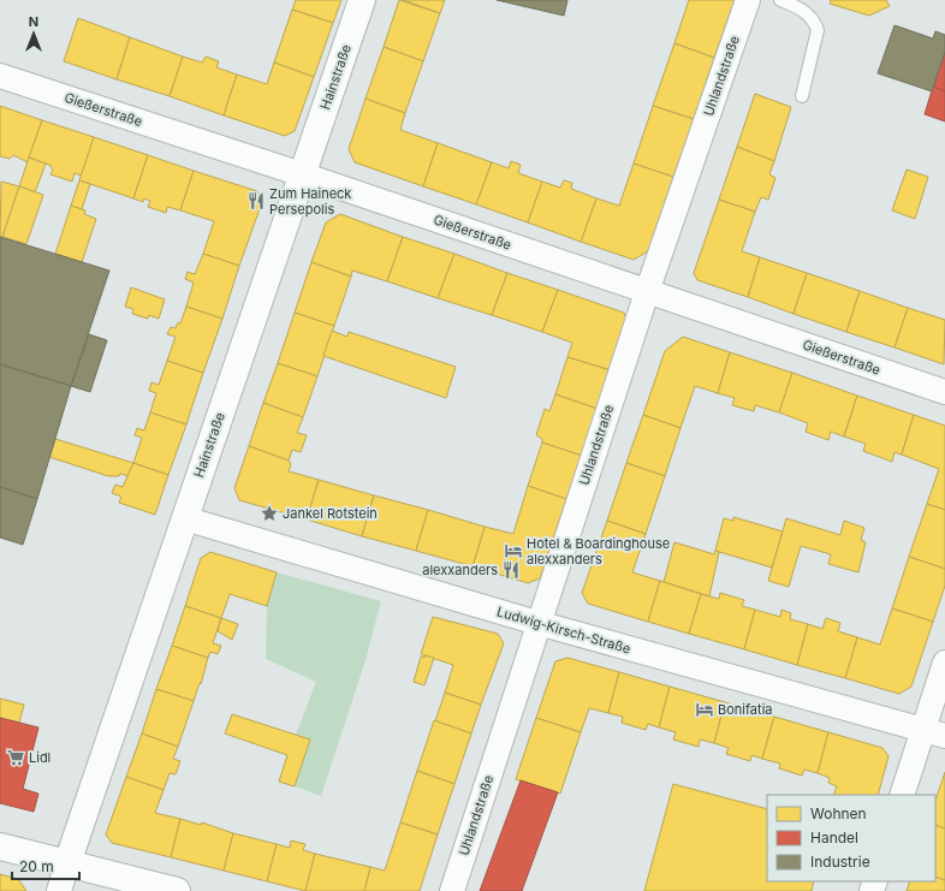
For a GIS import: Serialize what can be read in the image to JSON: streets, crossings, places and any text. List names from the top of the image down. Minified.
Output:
{"streets":{"street":["Uhlandstraße","Hainstraße","Gießerstraße","Ludwig-Kirsch-Straße"]},"crossings":[["Uhlandstraße","Gießerstraße"],["Uhlandstraße","Ludwig-Kirsch-Straße"],["Hainstraße","Gießerstraße"],["Hainstraße","Ludwig-Kirsch-Straße"]],"places":{"restaurant":["Zum Haineck Persepolis","alexxanders"],"place":["Jankel Rotstein"],"hotel":["Hotel & Boardinghouse alexxanders","Bonifatia"],"supermarket":["Lidl"]},"legend":["Wohnen","Handel","Industrie"],"scale_bar":"20 m","north":"top"}
